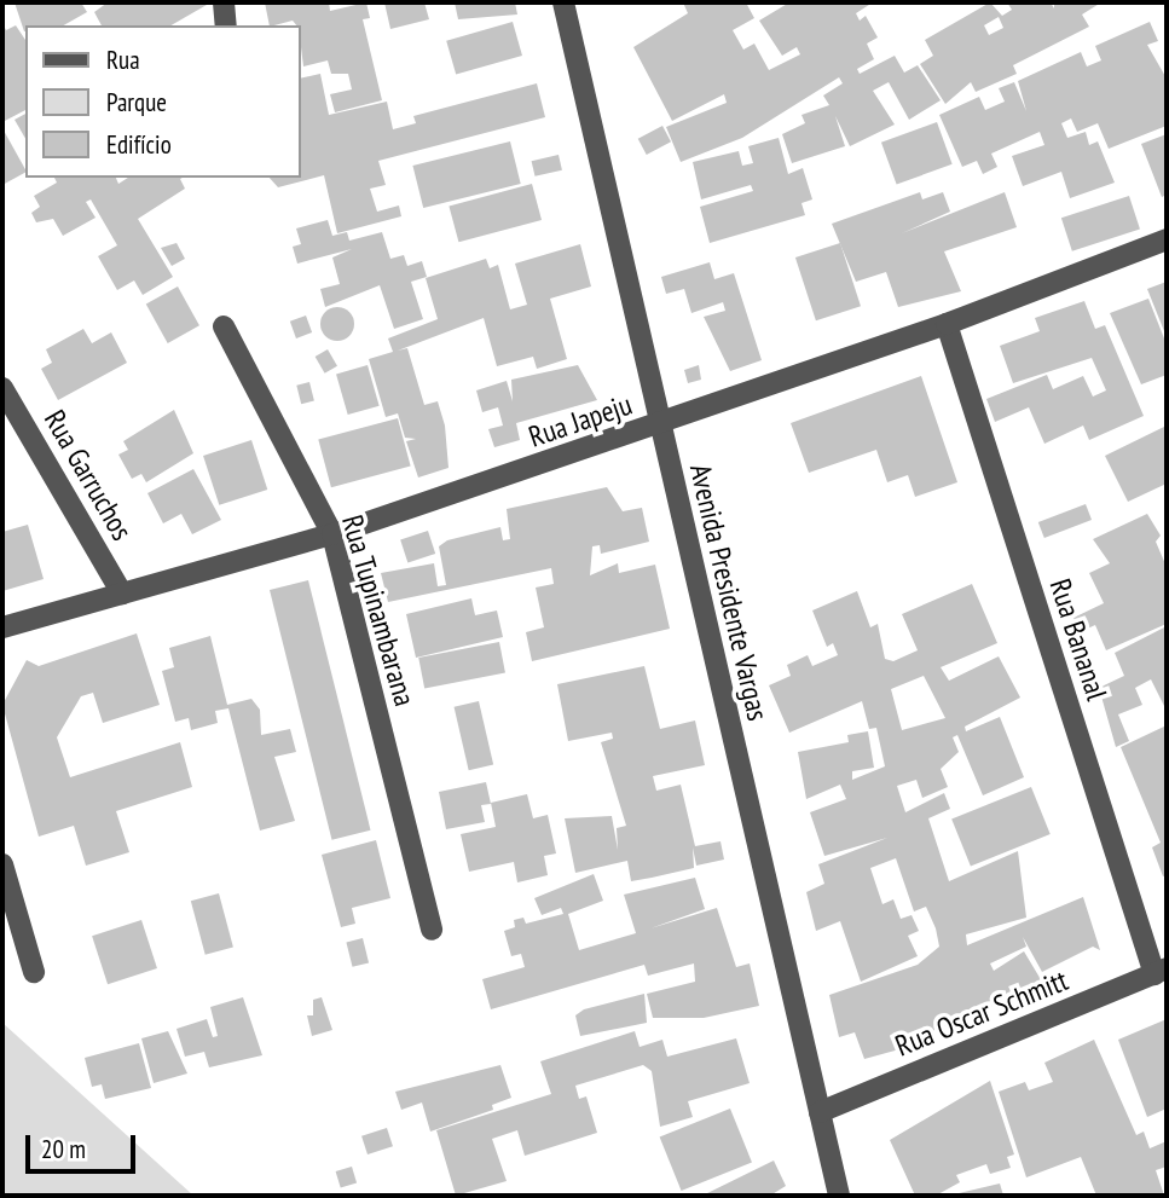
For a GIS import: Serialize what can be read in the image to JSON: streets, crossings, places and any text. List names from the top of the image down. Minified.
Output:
{"streets":{"street":["Rua Japeju","Rua Garruchos","Avenida Presidente Vargas","Rua Tupinambarana","Rua Bananal","Rua Oscar Schmitt"]},"crossings":[["Rua Japeju","Rua Garruchos"],["Rua Japeju","Avenida Presidente Vargas"],["Rua Japeju","Rua Tupinambarana"],["Rua Japeju","Rua Bananal"],["Avenida Presidente Vargas","Rua Oscar Schmitt"],["Rua Bananal","Rua Oscar Schmitt"]],"legend":["Rua","Parque","Edifício"],"scale_bar":"20 m"}
